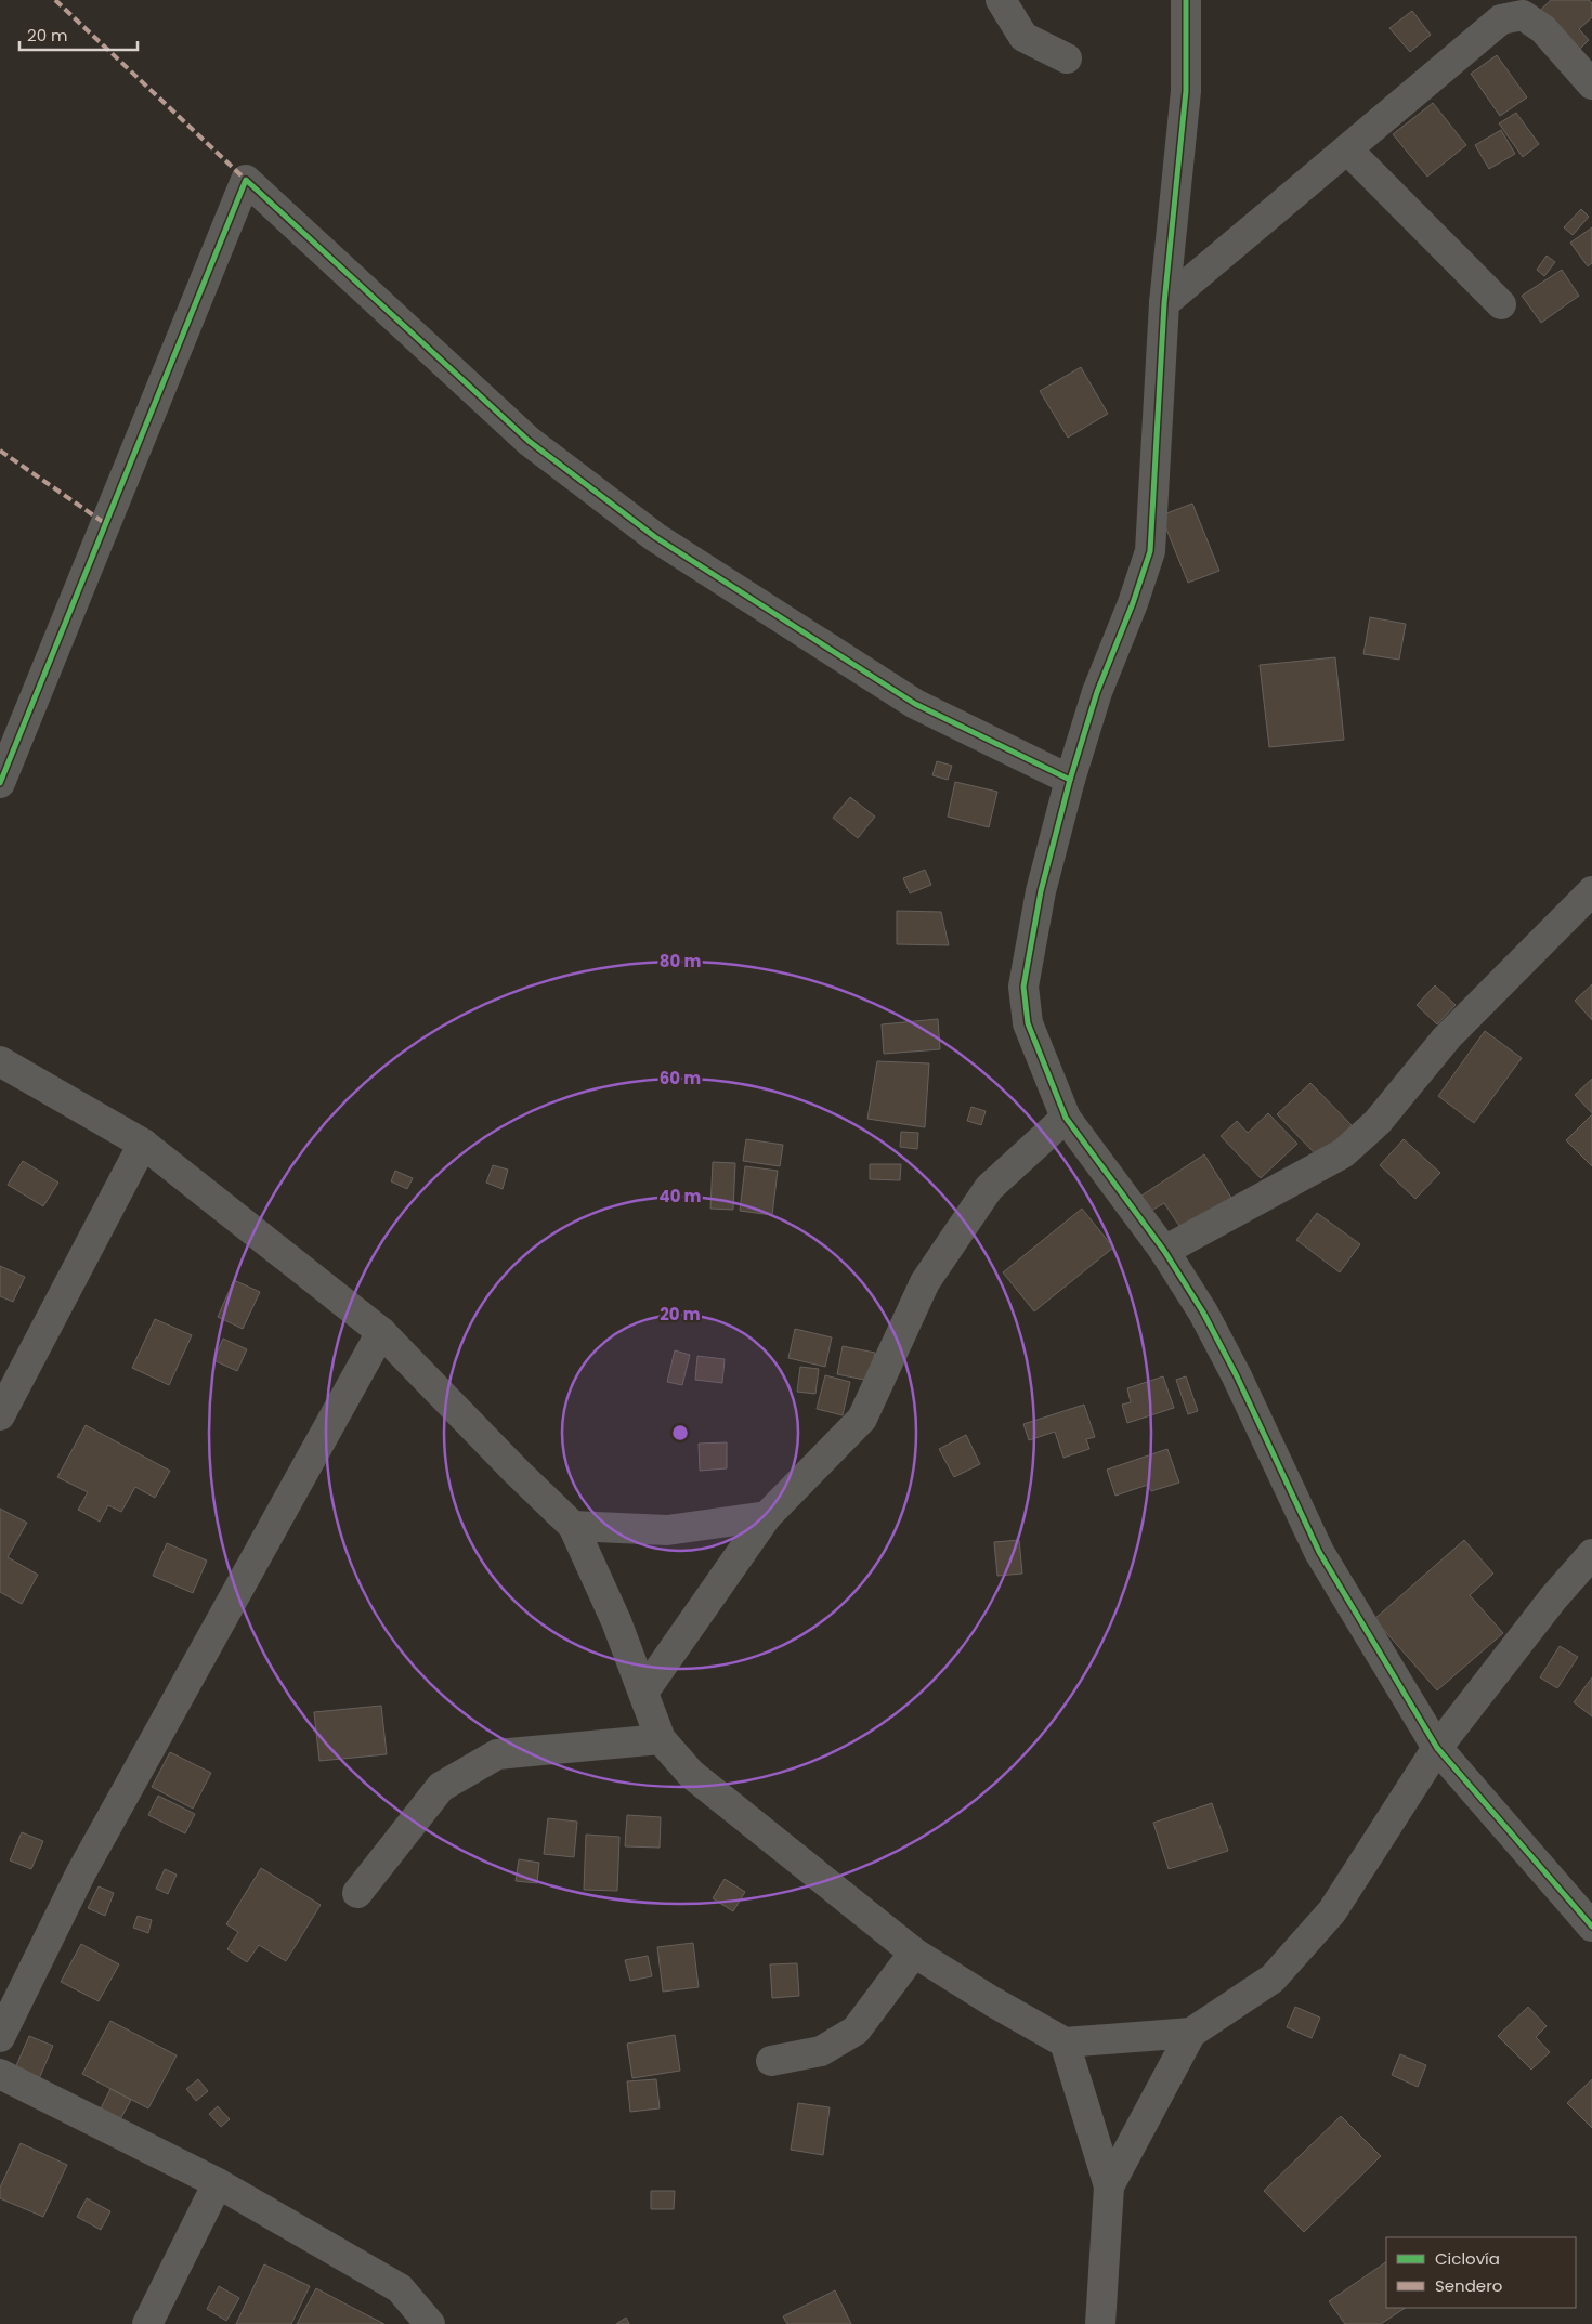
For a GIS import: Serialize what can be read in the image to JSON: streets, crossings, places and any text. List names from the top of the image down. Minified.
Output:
{"legend":["Ciclovía","Sendero"],"scale_bar":"20 m","rings":["80 m","60 m","40 m","20 m"]}
